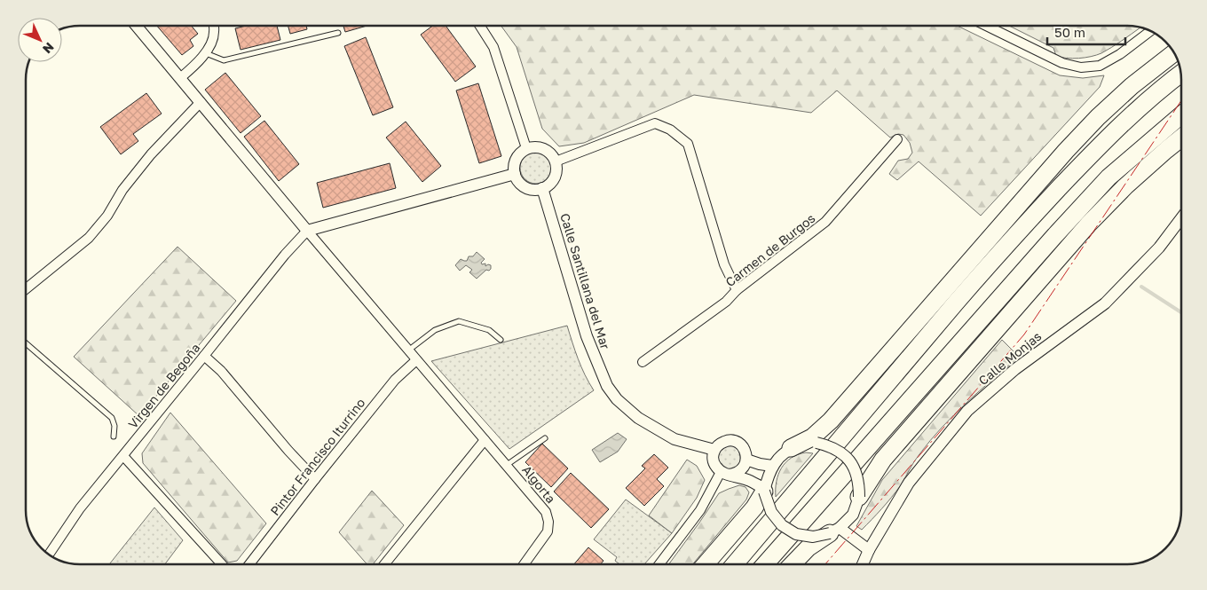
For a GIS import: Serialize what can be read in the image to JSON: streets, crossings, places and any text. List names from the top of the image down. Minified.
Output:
{"streets":{"street":["Carmen de Burgos","Calle Santillana del Mar","Calle Monjas","Virgen de Begoña","Pintor Francisco Iturrino","Algorta"]},"crossings":[["Virgen de Begoña","Algorta"],["Pintor Francisco Iturrino","Algorta"]],"scale_bar":"50 m","north":"bottom right"}
